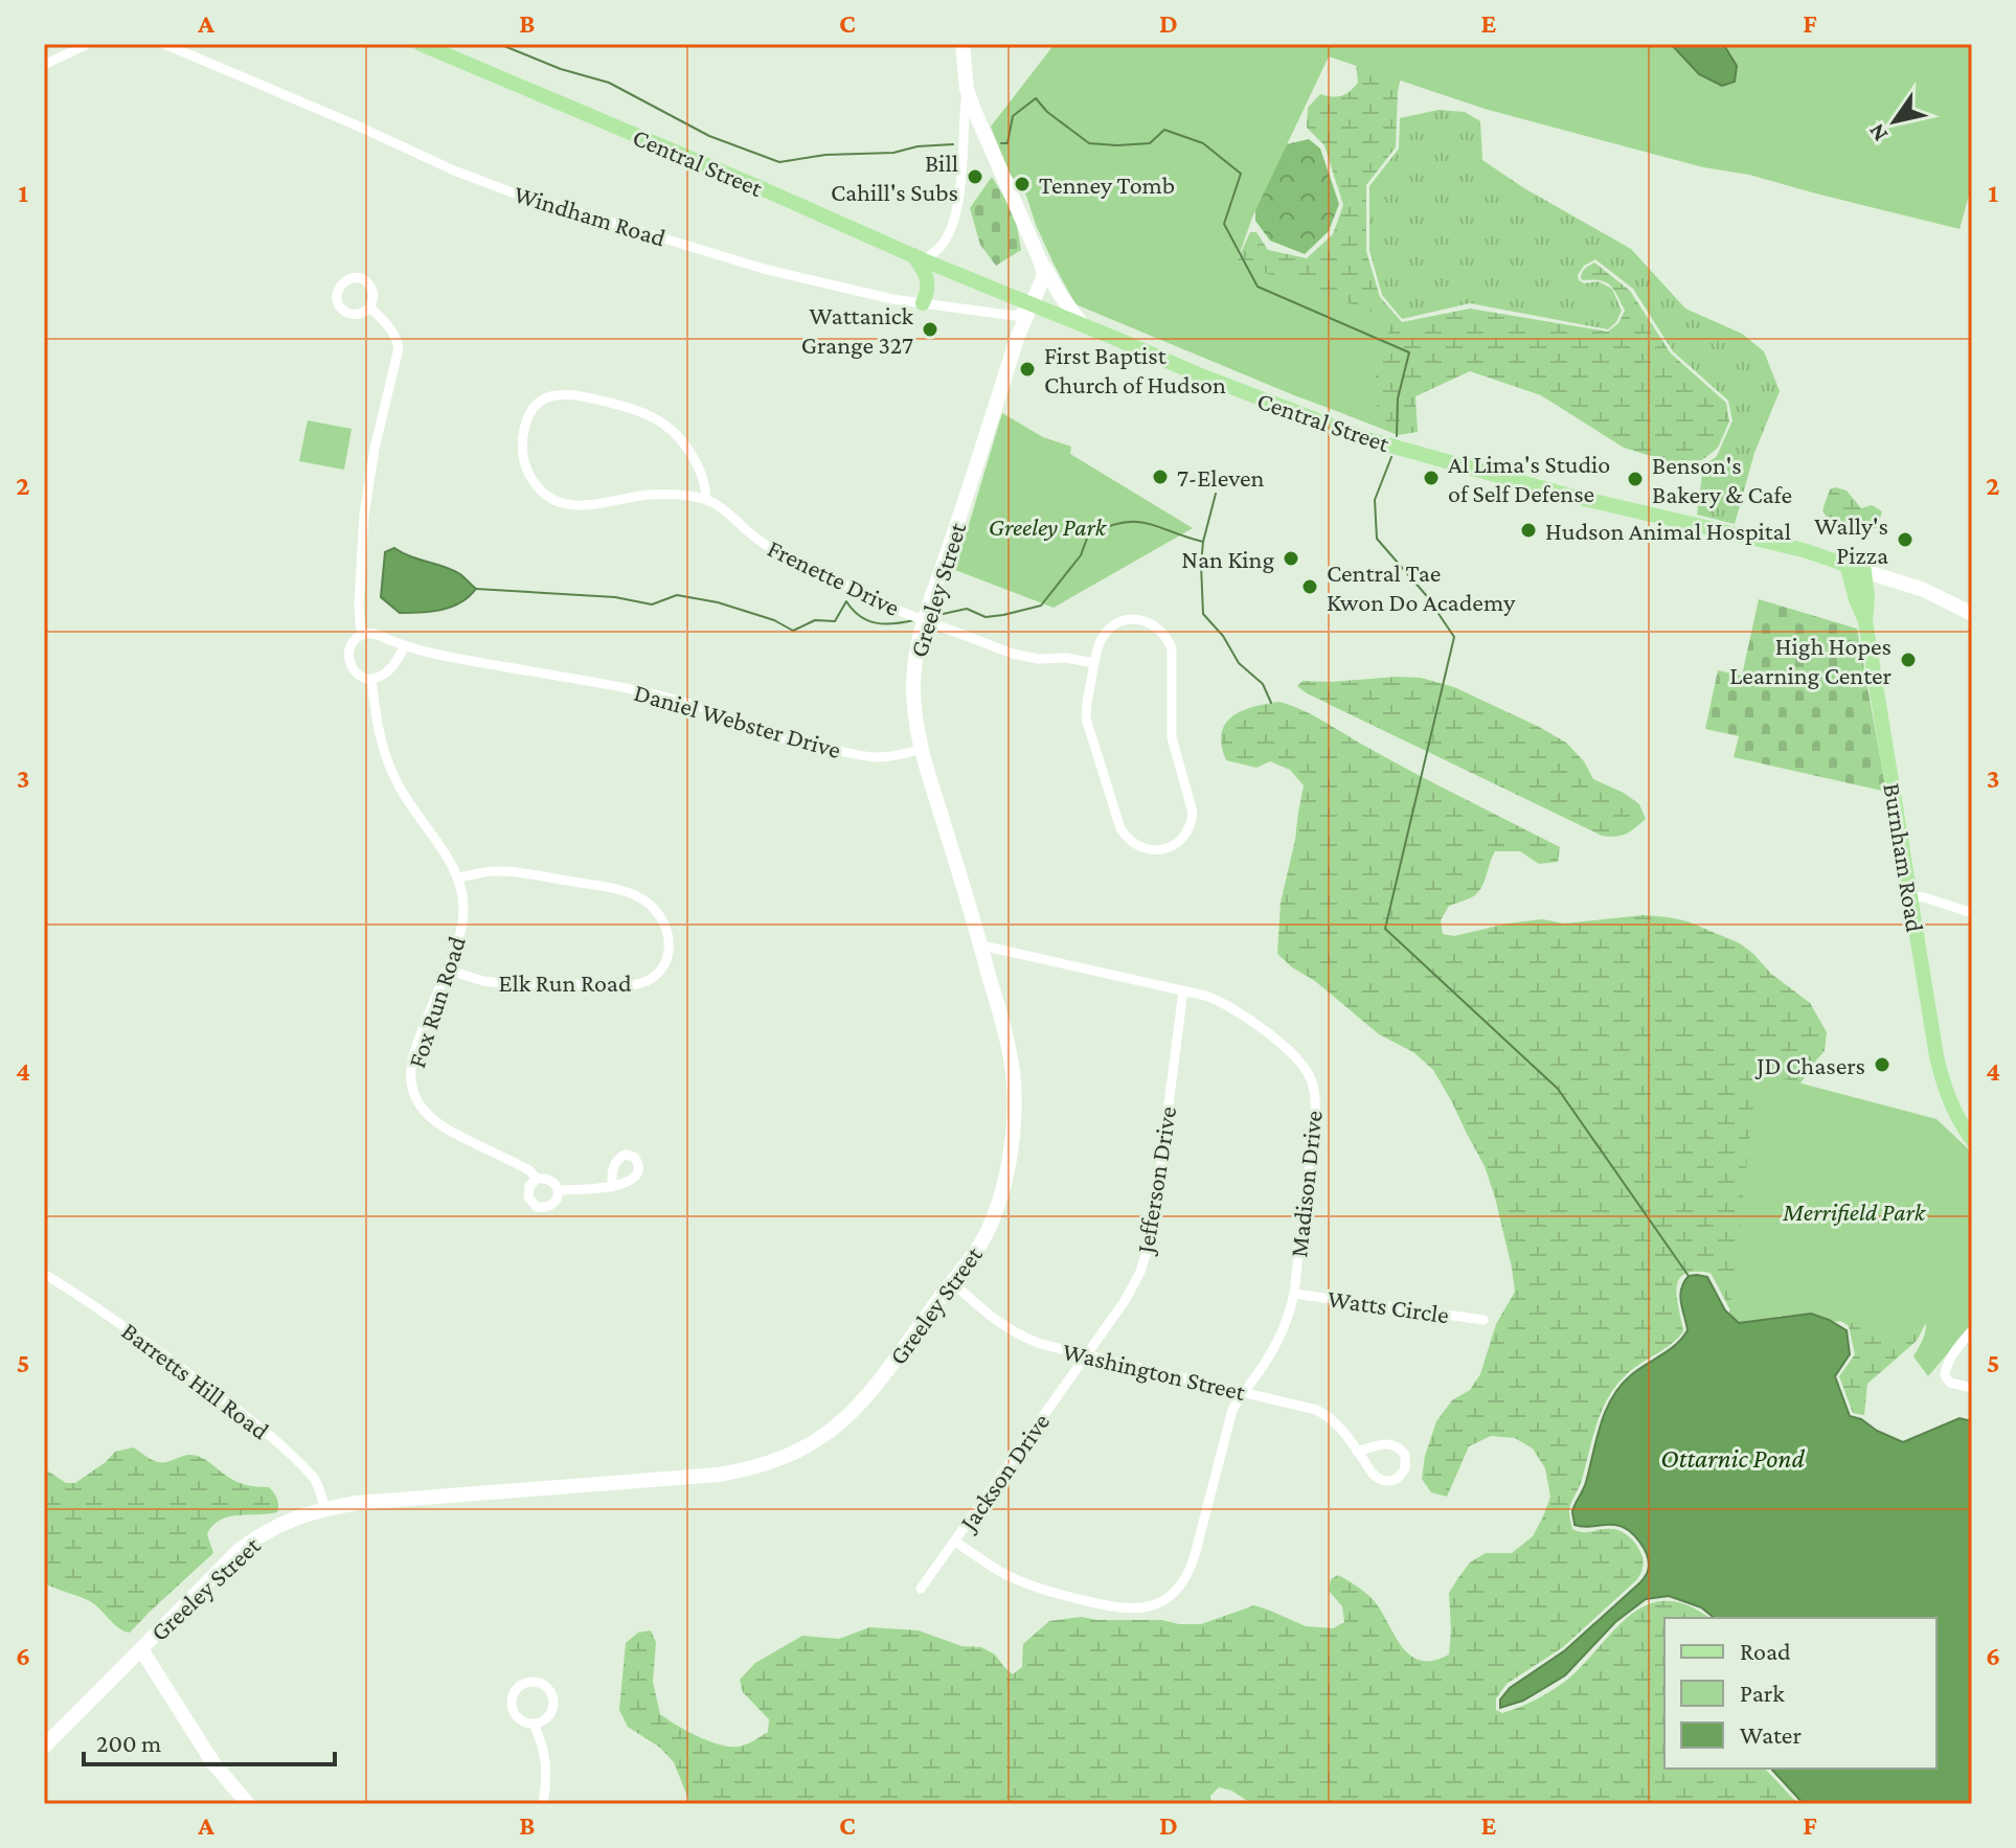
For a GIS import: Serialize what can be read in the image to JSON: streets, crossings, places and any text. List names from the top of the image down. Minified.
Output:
{"streets":{"main road":["Central Street","Burnham Road"],"street":["Windham Road","Frenette Drive","Greeley Street","Daniel Webster Drive","Elk Run Road","Fox Run Road","Jefferson Drive","Madison Drive","Watts Circle","Washington Street","Barretts Hill Road","Jackson Drive"]},"crossings":[["Central Street","Windham Road"],["Central Street","Greeley Street"],["Central Street","Burnham Road"],["Windham Road","Greeley Street"],["Frenette Drive","Greeley Street"],["Greeley Street","Daniel Webster Drive"],["Greeley Street","Madison Drive"],["Greeley Street","Washington Street"],["Greeley Street","Barretts Hill Road"],["Daniel Webster Drive","Fox Run Road"],["Elk Run Road","Fox Run Road"],["Jefferson Drive","Madison Drive"],["Jefferson Drive","Washington Street"],["Jefferson Drive","Jackson Drive"],["Madison Drive","Watts Circle"],["Madison Drive","Washington Street"],["Madison Drive","Jackson Drive"],["Washington Street","Jackson Drive"]],"water":["Ottarnic Pond"],"parks":["Greeley Park","Merrifield Park"],"places":["Bill Cahill's Subs","Tenney Tomb","Wattanick Grange 327","First Baptist Church of Hudson","7-Eleven","Al Lima's Studio of Self Defense","Benson's Bakery & Cafe","Hudson Animal Hospital","Wally's Pizza","Nan King","Central Tae Kwon Do Academy","High Hopes Learning Center","JD Chasers"],"legend":["Road","Park","Water"],"scale_bar":"200 m","north":"bottom left","grid":{"columns":["A","B","C","D","E","F"],"rows":["1","2","3","4","5","6"]}}
